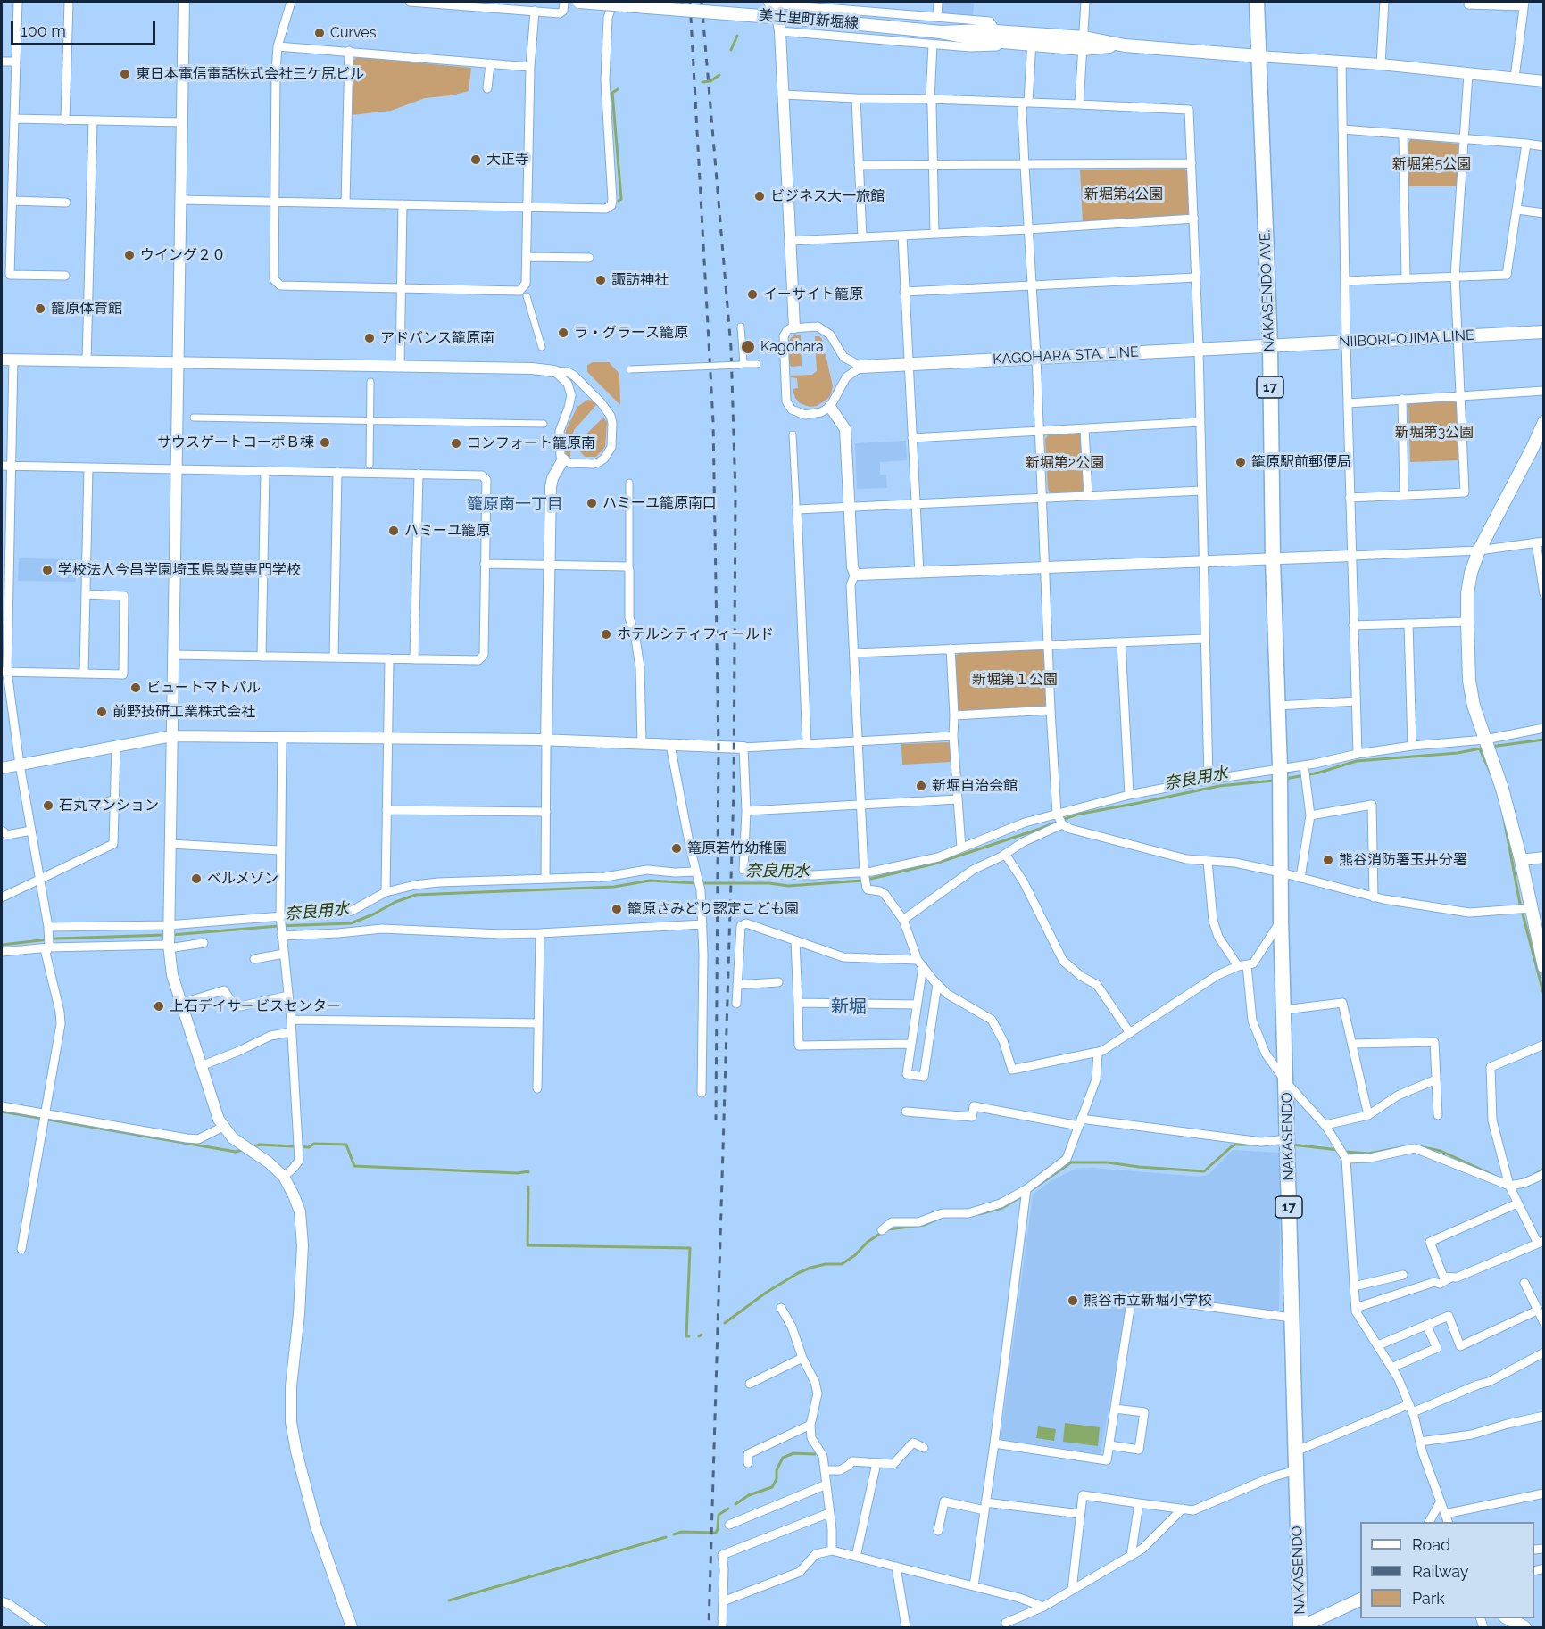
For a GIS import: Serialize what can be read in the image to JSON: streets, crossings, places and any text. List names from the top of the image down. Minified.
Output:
{"streets":{"highway":["NAKASENDO AVE.","17","NAKASENDO"],"main road":["美土里町新堀線","NIIBORI-OJIMA LINE","KAGOHARA STA. LINE"]},"crossings":[["美土里町新堀線","NAKASENDO AVE."],["NAKASENDO AVE.","NIIBORI-OJIMA LINE"],["NAKASENDO AVE.","KAGOHARA STA. LINE"],["NAKASENDO AVE.","NAKASENDO"],["NIIBORI-OJIMA LINE","KAGOHARA STA. LINE"]],"districts":["籠原南一丁目","新堀"],"water":["奈良用水"],"parks":["新堀第5公園","新堀第4公園","新堀第3公園","新堀第2公園","新堀第１公園"],"places":["Curves","東日本電信電話株式会社三ケ尻ビル","大正寺","ビジネス大一旅館","ウイング２０","諏訪神社","イーサイト籠原","籠原体育館","ラ・グラース籠原","アドバンス籠原南","Kagohara","サウスゲートコーポＢ棟","コンフォート籠原南","籠原駅前郵便局","ハミーユ籠原南口","ハミーユ籠原","学校法人今昌学園埼玉県製菓専門学校","ホテルシティフィールド","ビュートマトパル","前野技研工業株式会社","新堀自治会館","石丸マンション","篭原若竹幼稚園","熊谷消防署玉井分署","ベルメゾン","籠原さみどり認定こども園","上石デイサービスセンター","熊谷市立新堀小学校"],"legend":["Road","Railway","Park"],"scale_bar":"100 m"}
